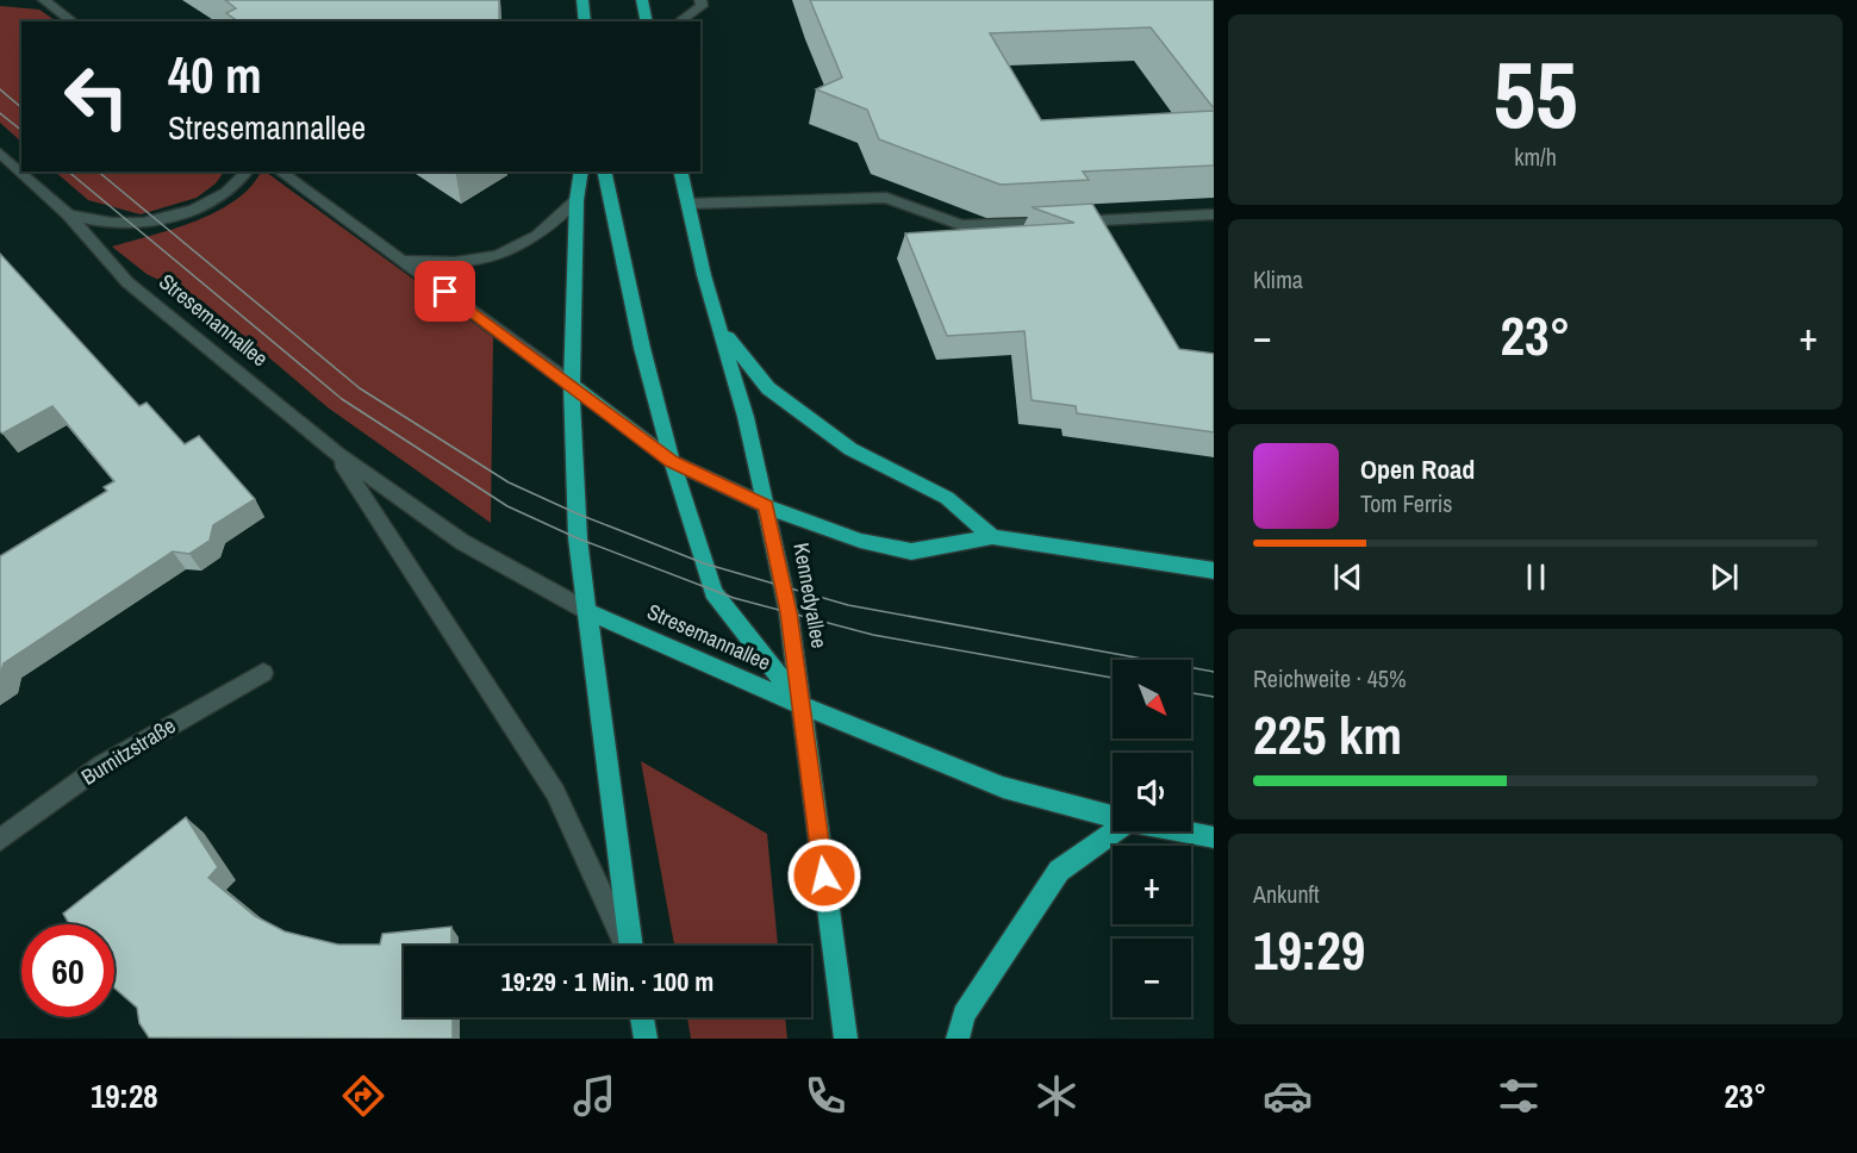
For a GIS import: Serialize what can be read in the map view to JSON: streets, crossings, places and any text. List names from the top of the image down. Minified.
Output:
{"streets":{"main road":["Stresemannallee","Kennedyallee"],"street":["Burnitzstraße"]},"crossings":[["Stresemannallee","Kennedyallee"]],"north":"bottom right","page":{"tile":[["55","km/h"],"Klima",["Reichweite · 45%","225 km"],["Ankunft","19:29"]],"turn":["40 m","Stresemannallee"],"heat":["−","23°","+"],"song":["Open Road","Tom Ferris"],"map_buttons":["+","−"],"limit":"60","trip":"19:29 · 1 Min. · 100 m","tabs":["19:28","23°"]}}
